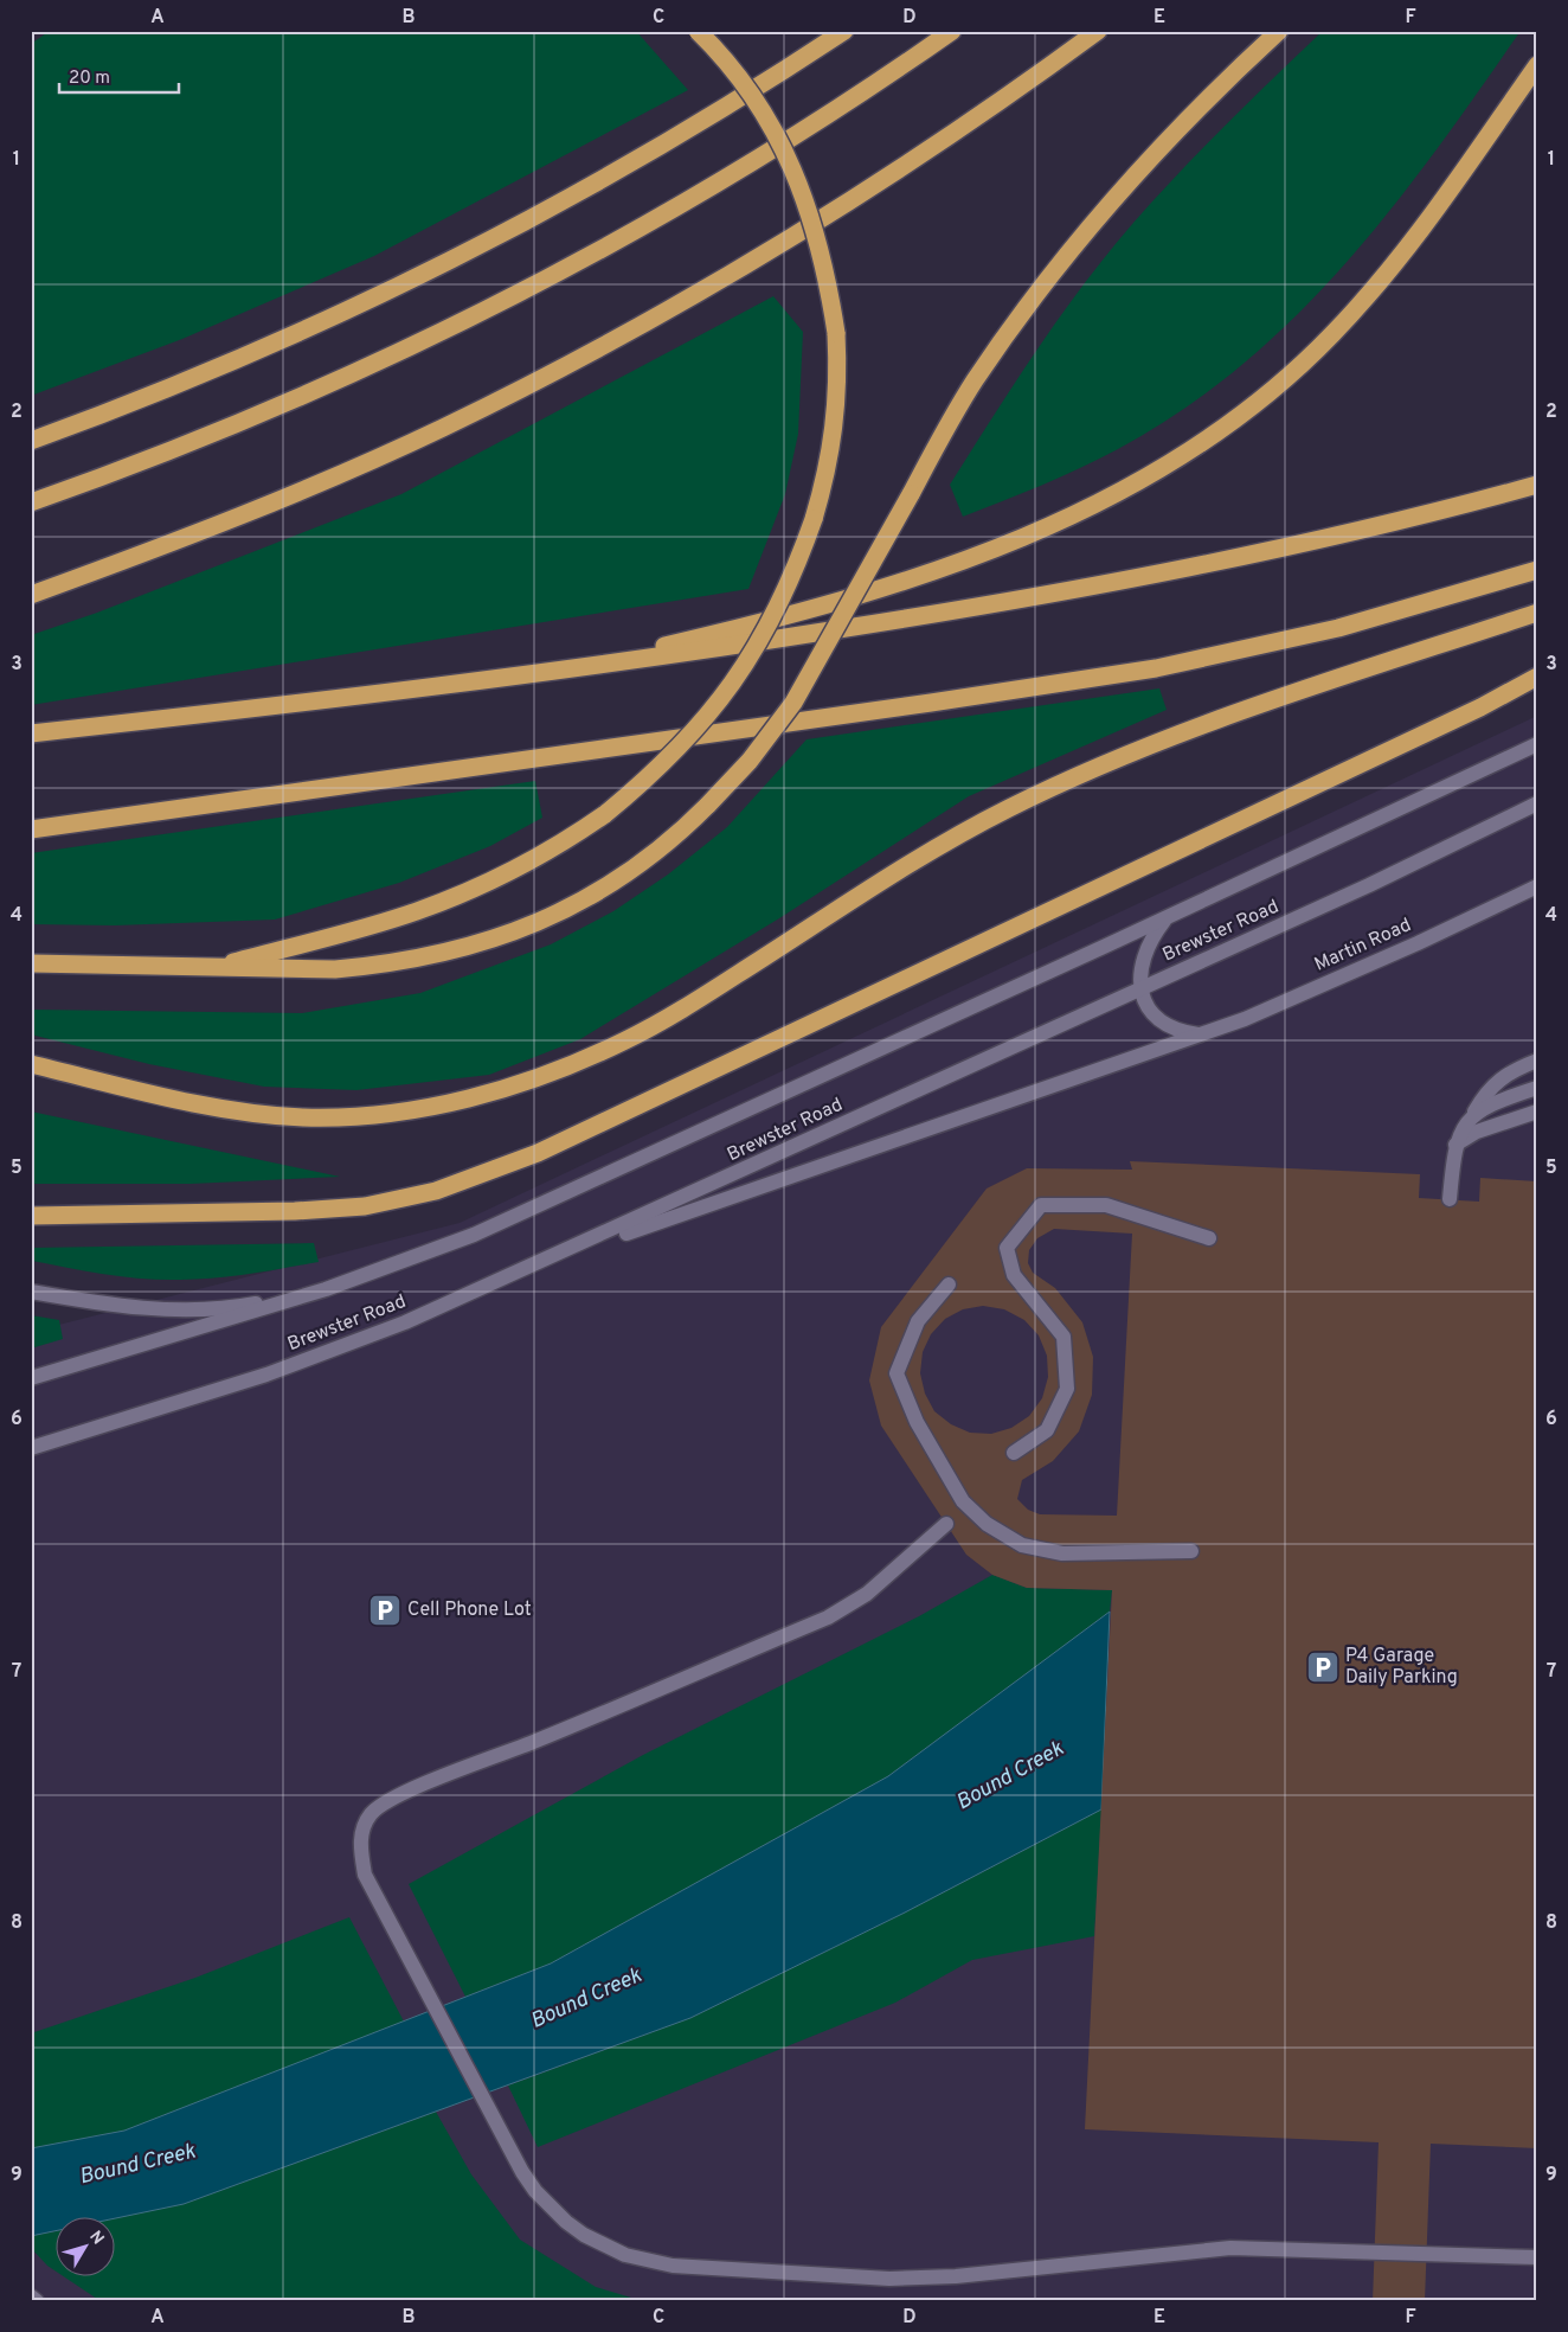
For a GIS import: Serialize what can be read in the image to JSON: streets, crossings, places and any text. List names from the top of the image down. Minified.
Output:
{"streets":{"street":["Brewster Road","Martin Road"]},"crossings":[["Brewster Road","Martin Road"]],"water":["Bound Creek"],"places":{"parking":["Cell Phone Lot","P4 Garage Daily Parking"]},"scale_bar":"20 m","north":"top right","grid":{"columns":["A","B","C","D","E","F"],"rows":["1","2","3","4","5","6","7","8","9"]}}
